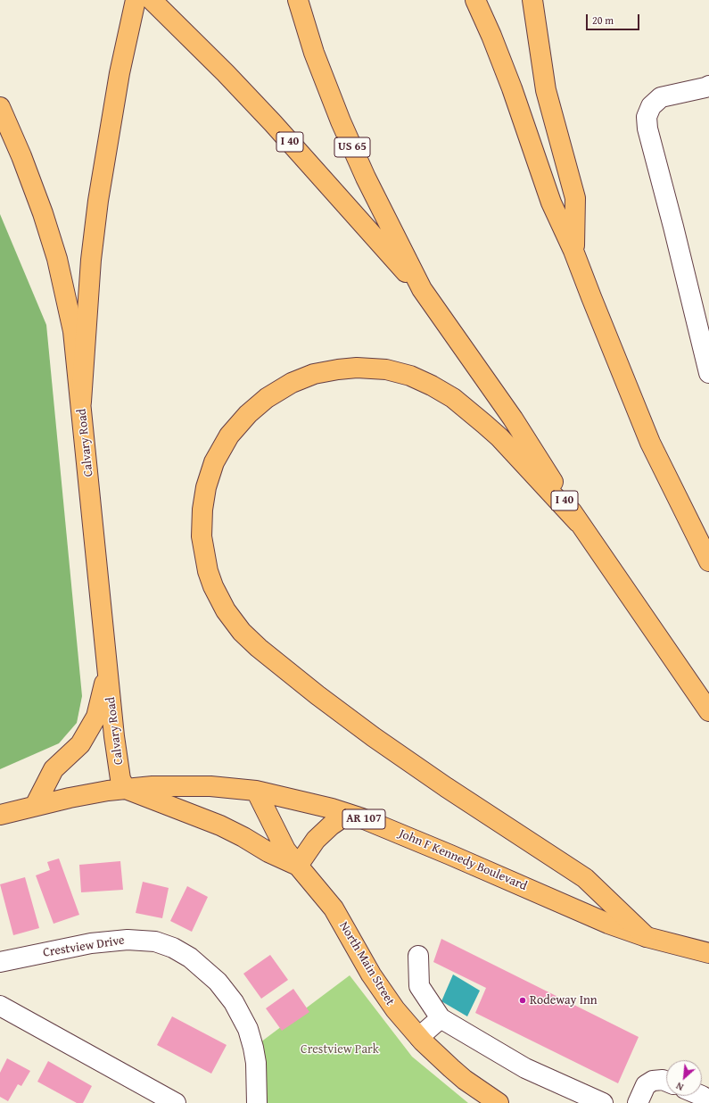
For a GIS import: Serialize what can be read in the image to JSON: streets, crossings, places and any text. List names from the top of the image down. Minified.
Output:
{"streets":{"main road":["I 40","US 65","Calvary Road","AR 107","John F Kennedy Boulevard","North Main Street"],"street":["Crestview Drive"]},"crossings":[["I 40","US 65"],["Calvary Road","John F Kennedy Boulevard"],["John F Kennedy Boulevard","North Main Street"]],"parks":["Crestview Park"],"places":["Rodeway Inn"],"scale_bar":"20 m","north":"bottom left"}
